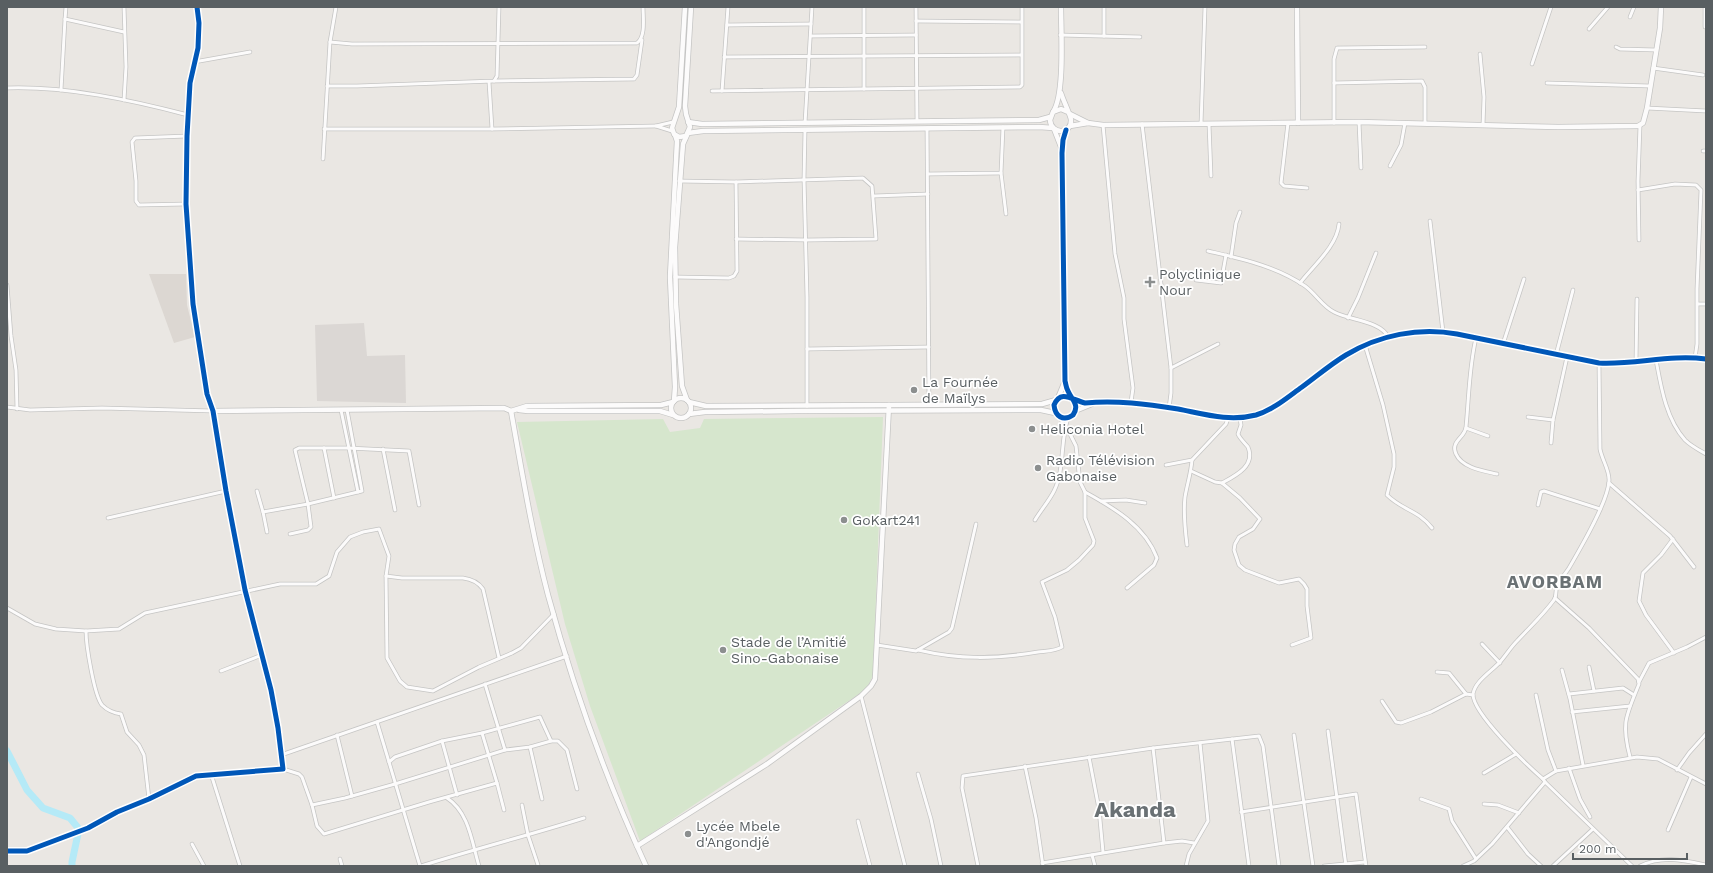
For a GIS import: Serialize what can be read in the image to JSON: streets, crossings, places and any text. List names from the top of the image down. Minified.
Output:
{"districts":["AVORBAM","Akanda"],"places":{"health":["Polyclinique Nour"],"other":["La Fournée de Maïlys","Heliconia Hotel","Radio Télévision Gabonaise","GoKart241","Stade de l’Amitié Sino-Gabonaise","Lycée Mbele d'Angondjé"]},"scale_bar":"200 m"}
